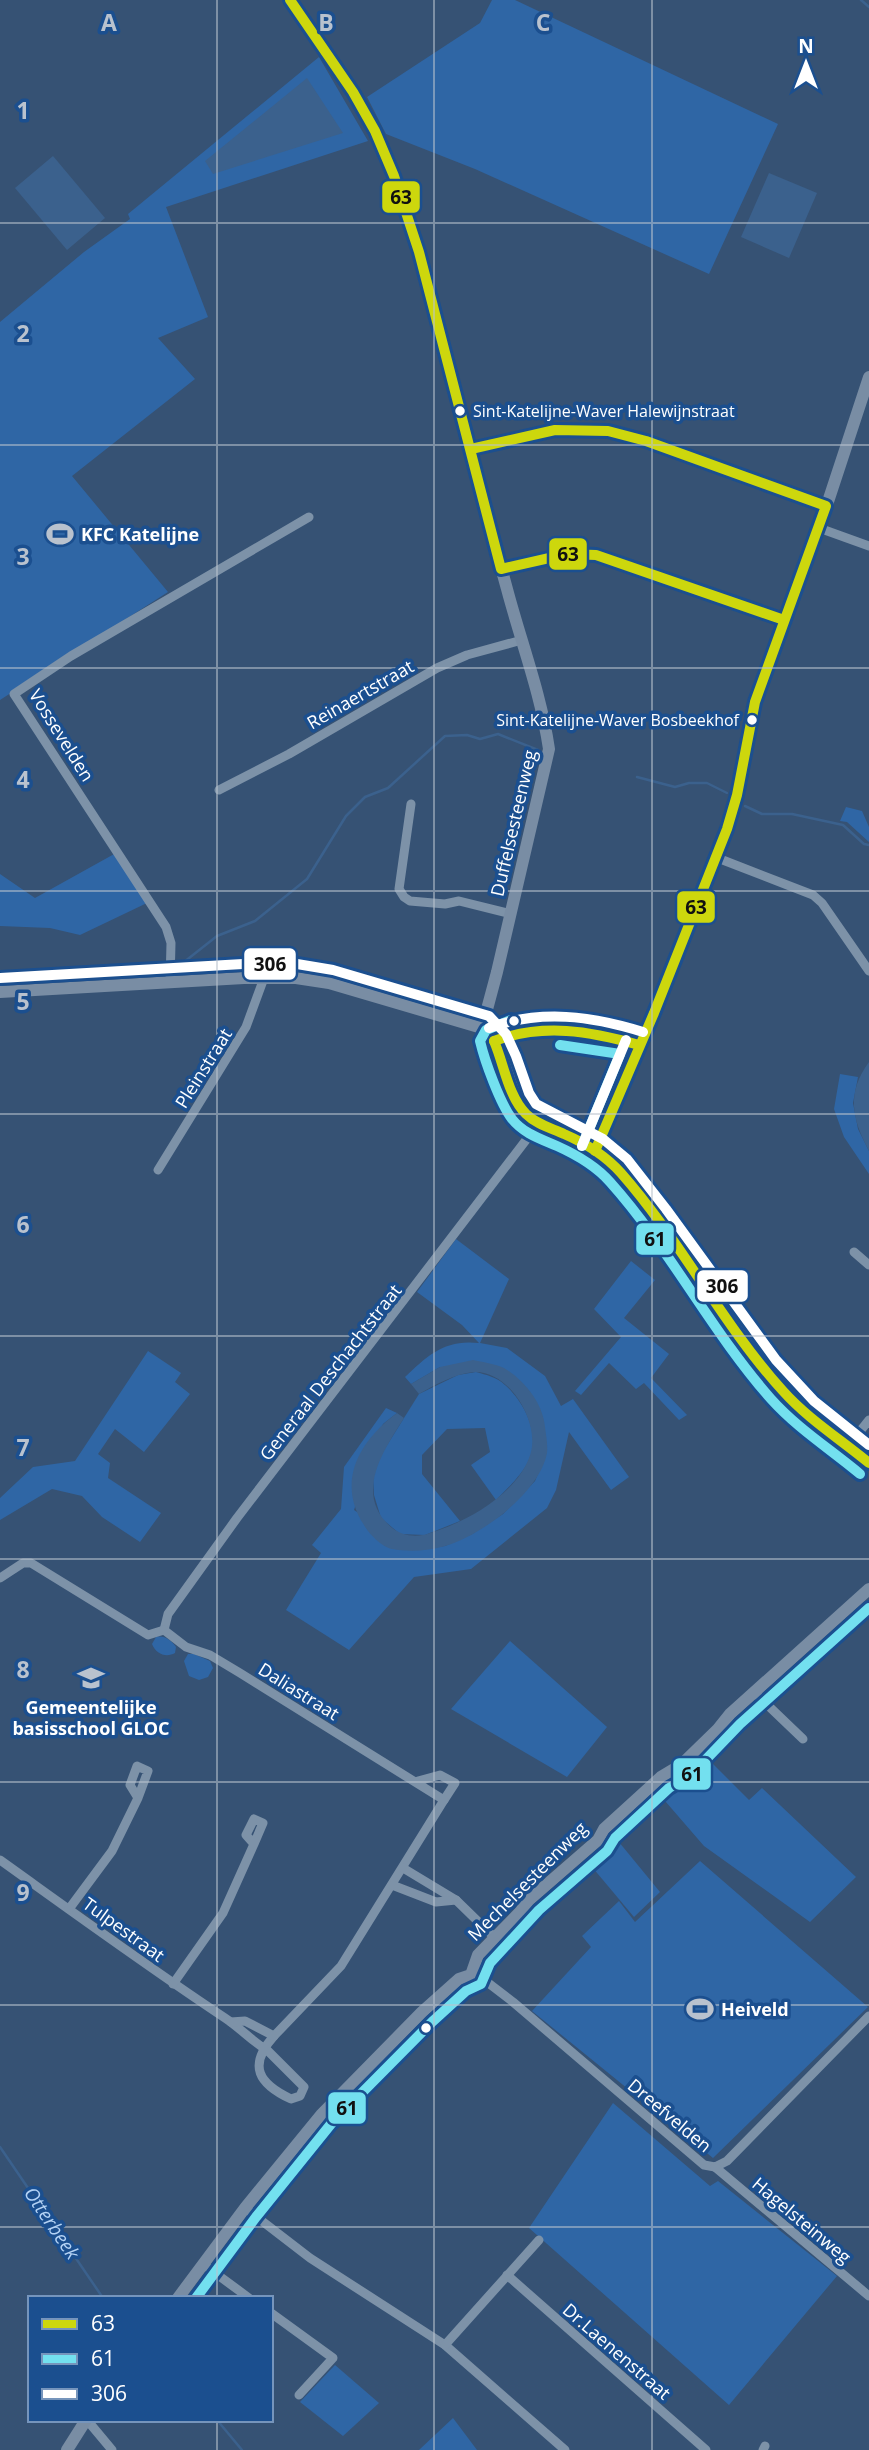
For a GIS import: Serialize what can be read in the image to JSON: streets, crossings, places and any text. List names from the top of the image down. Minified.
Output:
{"streets":{"street":["Reinaertstraat","Vossevelden","Duffelsesteenweg","Pleinstraat","Generaal Deschachtstraat","Daliastraat","Mechelsesteenweg","Tulpestraat","Dreefvelden","Hagelsteinweg","Dr.Laenenstraat"]},"crossings":[["Reinaertstraat","Duffelsesteenweg"],["Generaal Deschachtstraat","Daliastraat"],["Mechelsesteenweg","Dreefvelden"],["Dreefvelden","Hagelsteinweg"]],"water":["Otterbeek"],"places":{"other":["Sint-Katelijne-Waver Halewijnstraat","Sint-Katelijne-Waver Bosbeekhof"],"sports":["KFC Katelijne","Heiveld"],"school or university":["Gemeentelijke basisschool GLOC"]},"lines":["transit line 63","transit line 306","transit line 61"],"legend":["63","61","306"],"north":"top","grid":{"columns":["A","B","C"],"rows":["1","2","3","4","5","6","7","8","9"]}}
